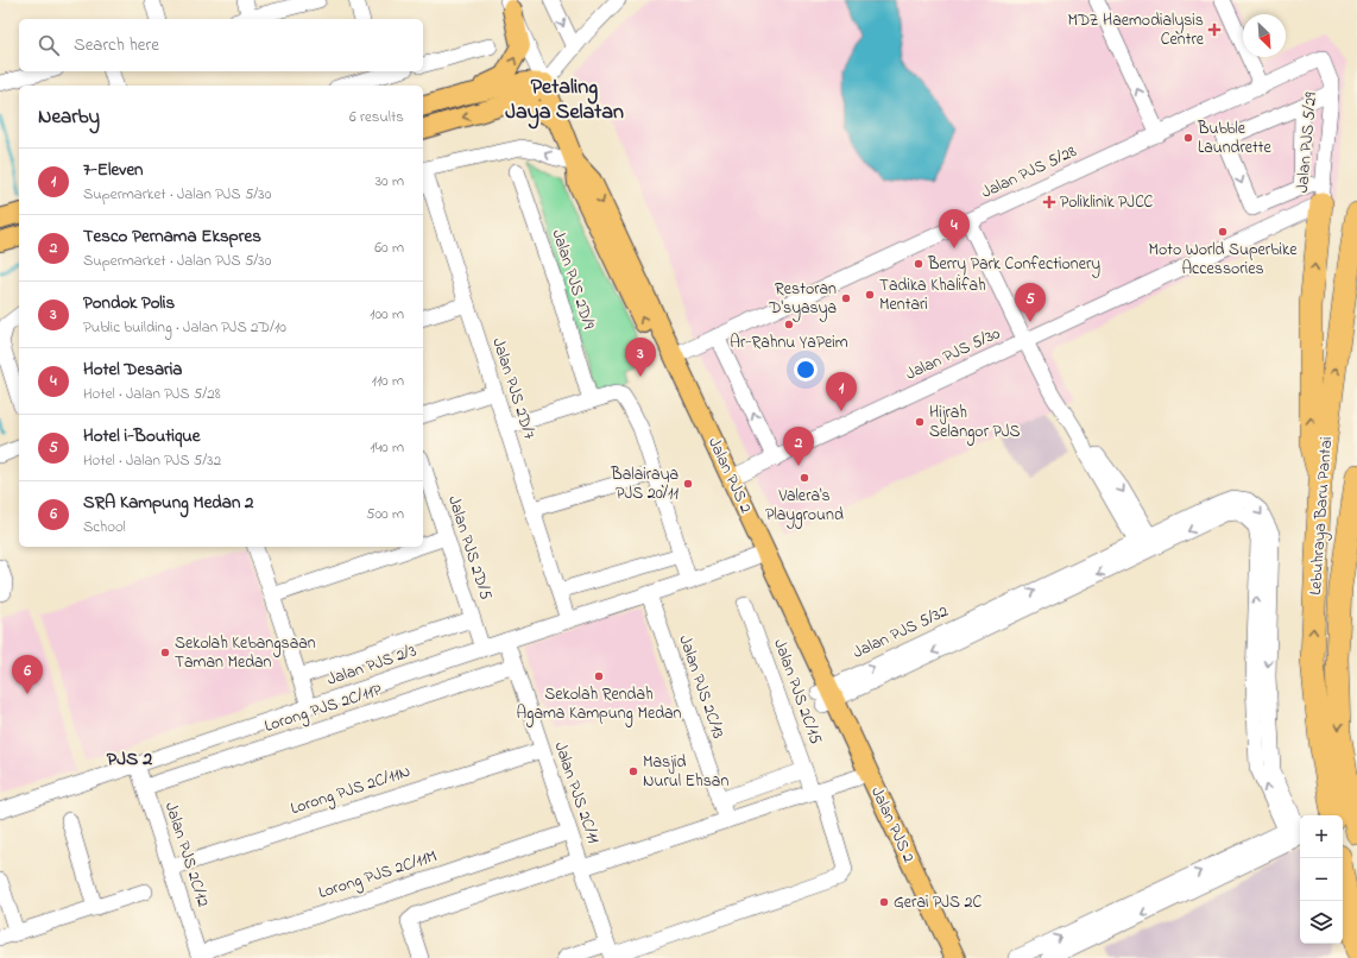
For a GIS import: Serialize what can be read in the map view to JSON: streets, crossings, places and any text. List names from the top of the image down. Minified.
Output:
{"streets":{"highway":["Lebuhraya Baru Pantai"],"main road":["Jalan PJS 2"],"street":["Jalan PJS 5/29","Jalan PJS 5/28","Jalan PJS 2D/9","Jalan PJS 5/30","Jalan PJS 2D/7","Jalan PJS 2D/5","Jalan PJS 5/32","Jalan PJS 2/3","Jalan PJS 2C/13","Jalan PJS 2C/15","Lorong PJS 2C/11P","Lorong PJS 2C/11N","Jalan PJS 2C/11","Jalan PJS 2C/12","Lorong PJS 2C/11M"]},"crossings":[["Jalan PJS 5/29","Jalan PJS 5/28"],["Jalan PJS 5/29","Jalan PJS 5/30"],["Jalan PJS 5/28","Jalan PJS 2"],["Jalan PJS 5/30","Jalan PJS 2"],["Jalan PJS 2D/7","Jalan PJS 2/3"],["Jalan PJS 2","Jalan PJS 5/32"],["Jalan PJS 2","Jalan PJS 2/3"],["Jalan PJS 2D/5","Jalan PJS 2/3"],["Jalan PJS 2/3","Jalan PJS 2C/13"],["Jalan PJS 2/3","Jalan PJS 2C/11"],["Jalan PJS 2/3","Jalan PJS 2C/12"],["Jalan PJS 2C/15","Jalan PJS 2C/11"],["Lorong PJS 2C/11P","Jalan PJS 2C/11"],["Lorong PJS 2C/11P","Jalan PJS 2C/12"],["Lorong PJS 2C/11N","Jalan PJS 2C/11"],["Lorong PJS 2C/11N","Jalan PJS 2C/12"],["Jalan PJS 2C/11","Lorong PJS 2C/11M"],["Jalan PJS 2C/12","Lorong PJS 2C/11M"]],"districts":["Petaling Jaya Selatan","PJS 2"],"places":{"health":["MDZ Haemodialysis Centre","Poliklinik PJCC"],"other":["Bubble Laundrette","Moto World Superbike Accessories","Berry Park Confectionery","Tadika Khalifah Mentari","Restoran D'syasya","Ar-Rahnu YaPeim","Hijrah Selangor PJS","Valera's Playground","Balairaya PJS 20/11","Sekolah Kebangsaan Taman Medan","Sekolah Rendah Agama Kampung Medan","Masjid Nurul Ehsan","Gerai PJS 2C"]},"north":"bottom right","page":{"search":"Search here","heading":["Nearby","6 results"],"list":[{"mark":"1","name":"7-Eleven","note":"Supermarket · Jalan PJS 5/30","value":"30 m"},{"mark":"2","name":"Tesco Pernama Ekspres","note":"Supermarket · Jalan PJS 5/30","value":"60 m"},{"mark":"3","name":"Pondok Polis","note":"Public building · Jalan PJS 2D/10","value":"100 m"},{"mark":"4","name":"Hotel Desaria","note":"Hotel · Jalan PJS 5/28","value":"110 m"},{"mark":"5","name":"Hotel i-Boutique","note":"Hotel · Jalan PJS 5/32","value":"140 m"},{"mark":"6","name":"SRA Kampung Medan 2","note":"School","value":"500 m"}],"pins":["4","5","3","1","2","6"],"map_buttons":["+","−"]}}
